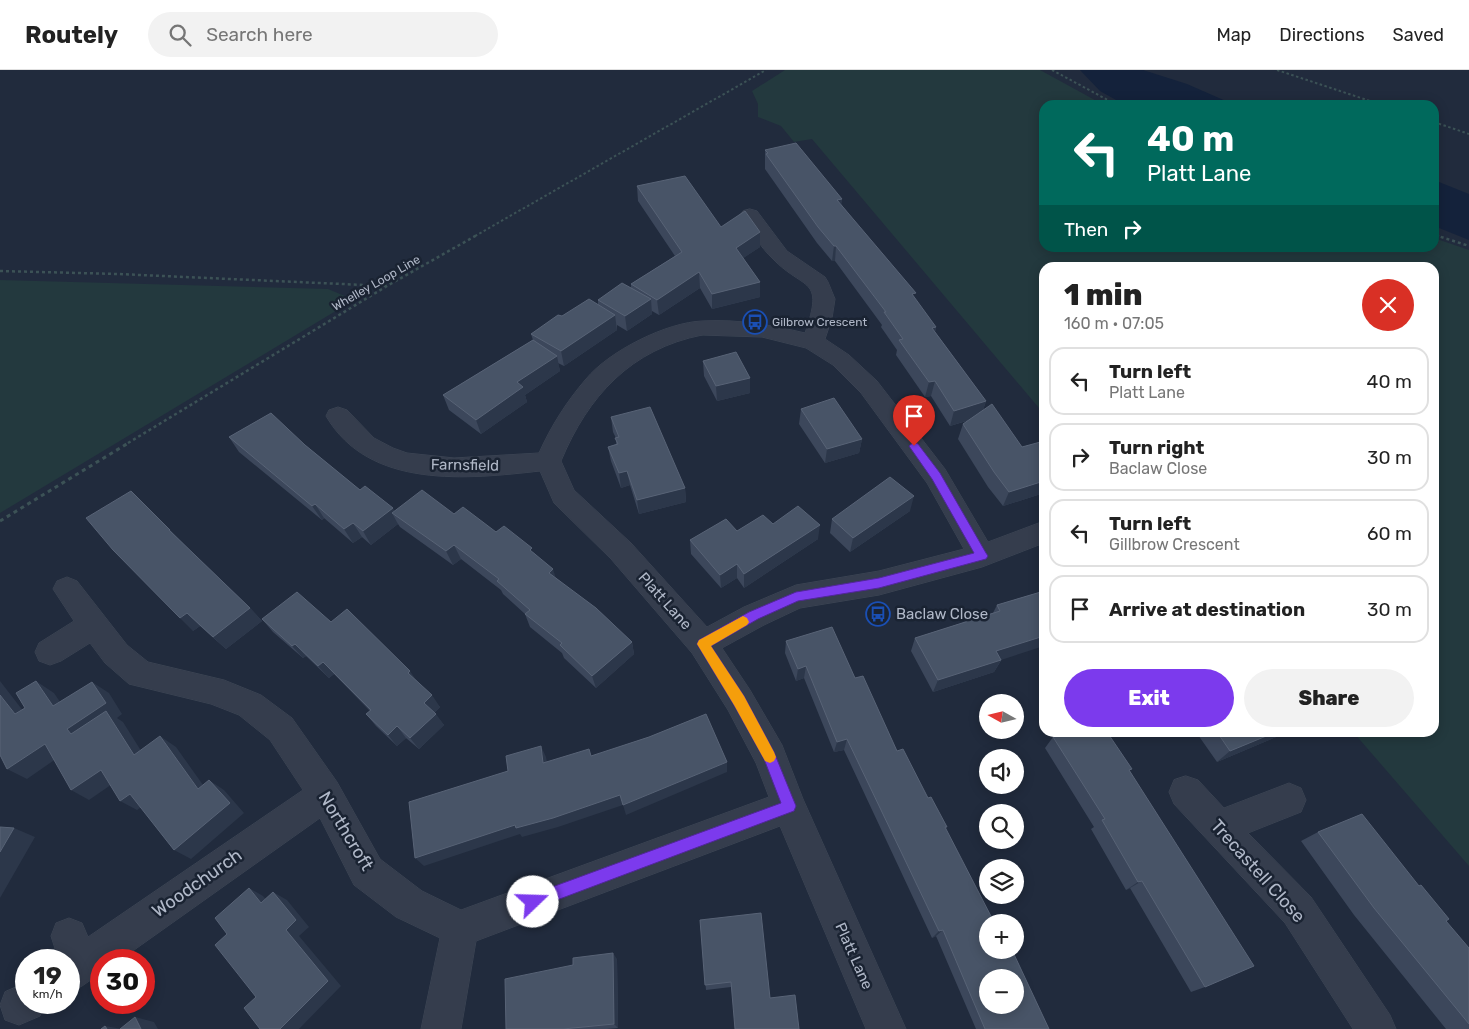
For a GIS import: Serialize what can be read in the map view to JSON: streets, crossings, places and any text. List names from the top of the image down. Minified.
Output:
{"streets":{"street":["Farnsfield","Platt Lane","Northcroft","Trecastell Close","Woodchurch"],"path":["Whelley Loop Line"]},"crossings":[["Farnsfield","Platt Lane"],["Northcroft","Woodchurch"]],"places":{"bus stop":["Gilbrow Crescent","Baclaw Close"]},"north":"left","page":{"header":"Routely","search":"Search here","nav":["Map","Directions","Saved"],"turn":["40 m","Platt Lane"],"then":"Then","heading":["1 min","160 m · 07:05"],"list":[{"name":"Turn left","note":"Platt Lane","value":"40 m"},{"name":"Turn right","note":"Baclaw Close","value":"30 m"},{"name":"Turn left","note":"Gillbrow Crescent","value":"60 m"},{"name":"Arrive at destination","value":"30 m"}],"buttons":["Exit","Share"],"map_buttons":["+","−"],"speed":"19 km/h","limit":"30"}}
